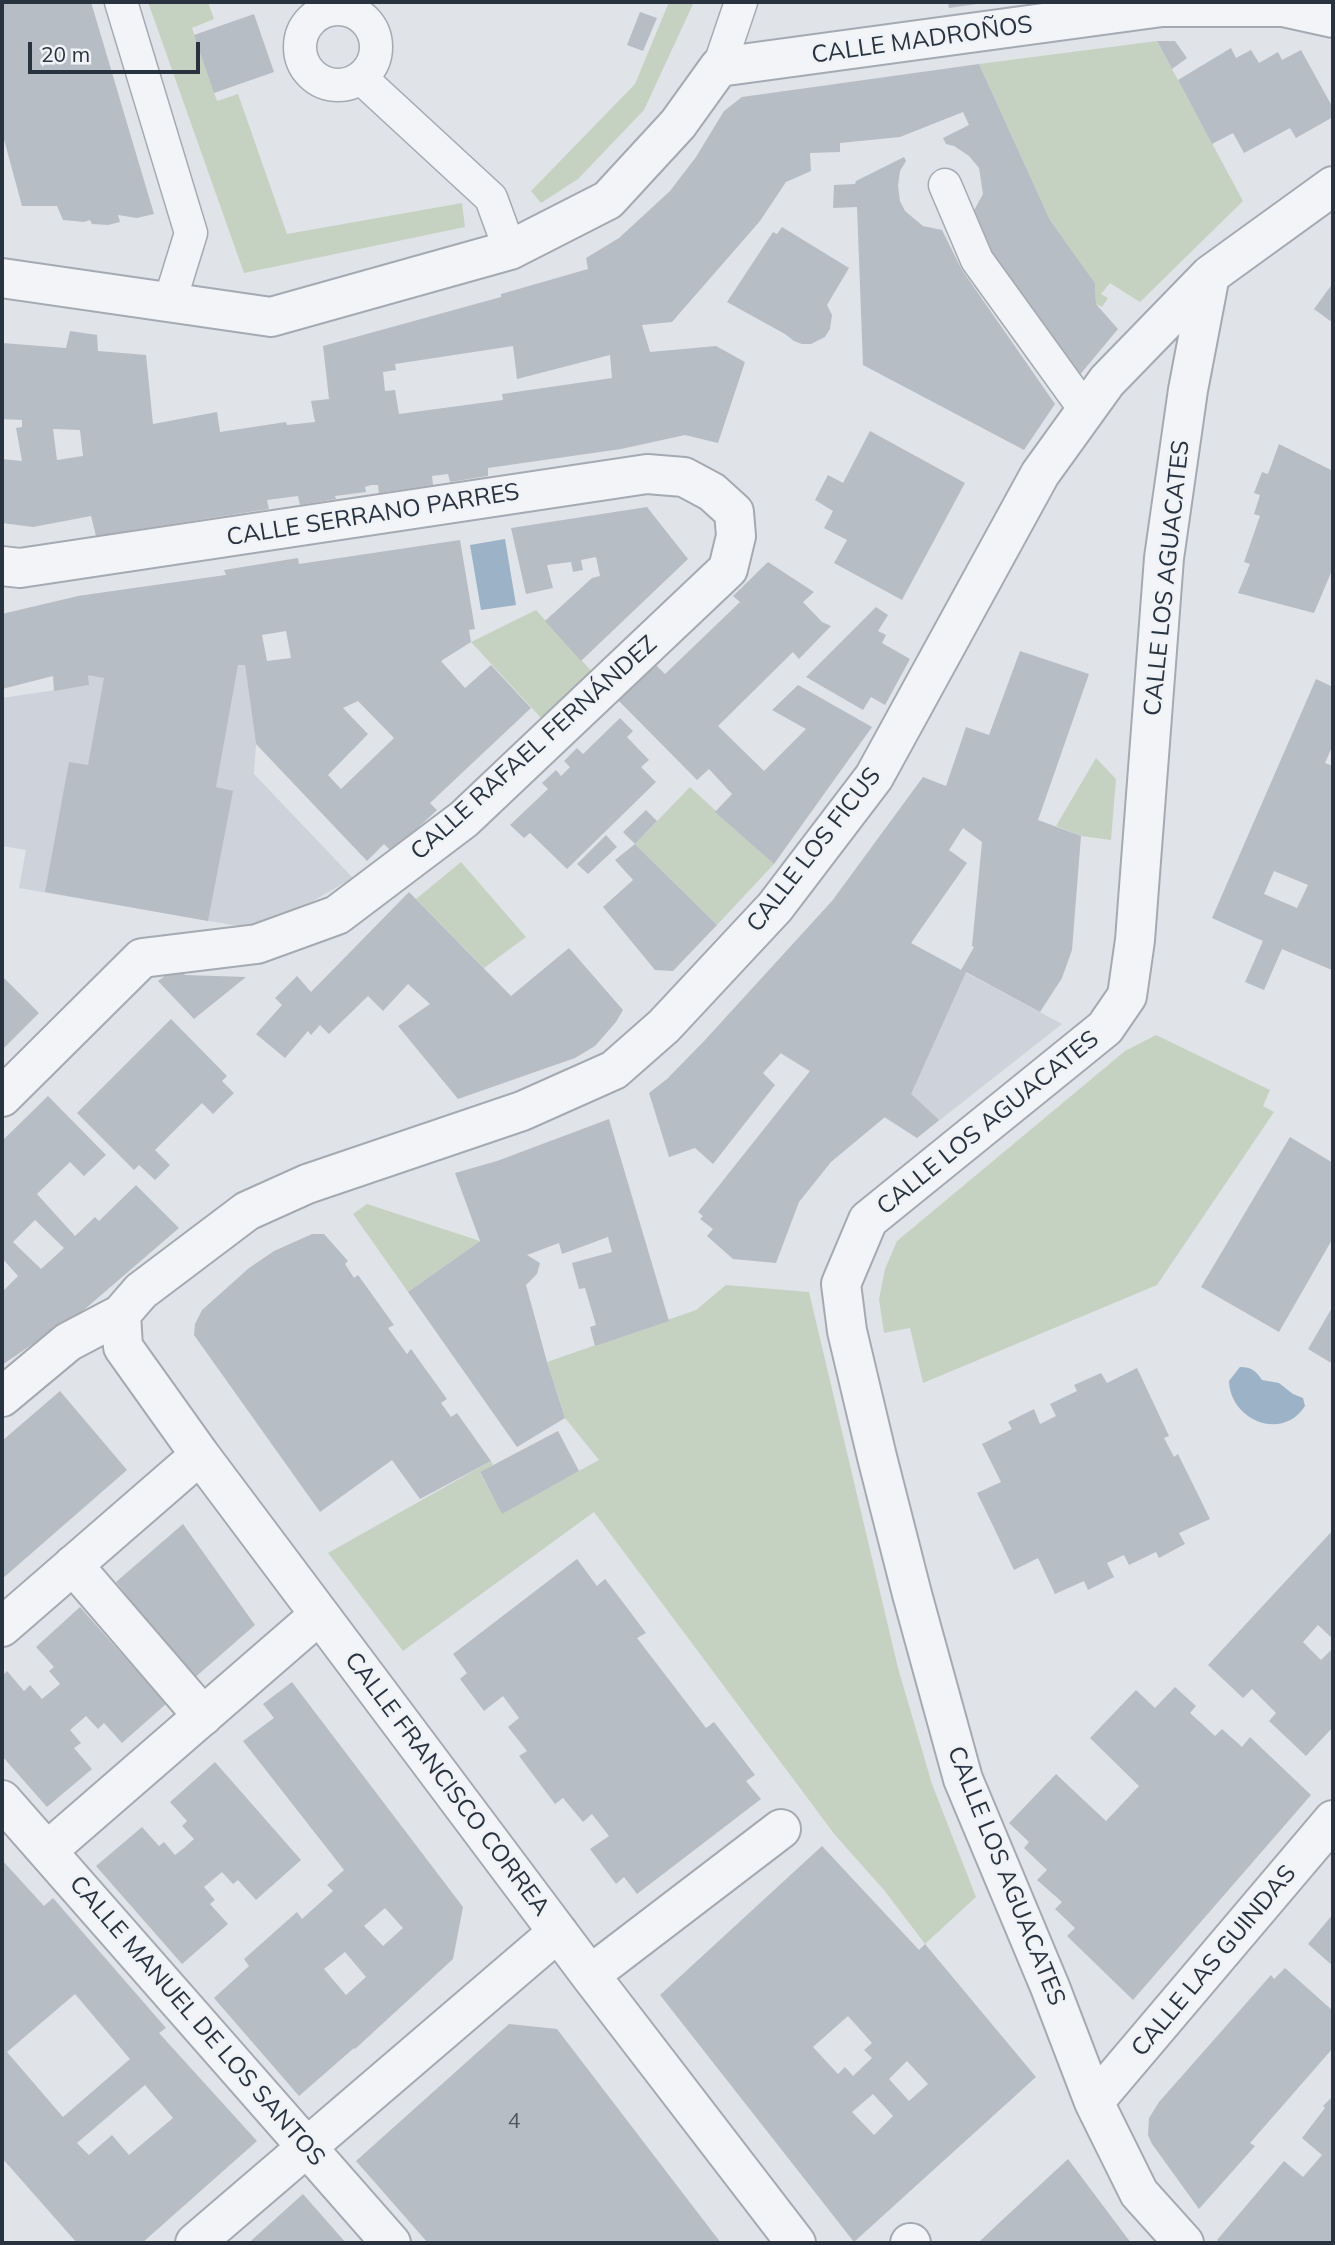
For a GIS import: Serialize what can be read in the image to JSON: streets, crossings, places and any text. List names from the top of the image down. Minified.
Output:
{"streets":{"street":["CALLE MADROÑOS","CALLE SERRANO PARRES","CALLE LOS AGUACATES","CALLE RAFAEL FERNÁNDEZ","CALLE LOS FICUS","CALLE FRANCISCO CORREA","CALLE LAS GUINDAS","CALLE MANUEL DE LOS SANTOS"]},"crossings":[["CALLE SERRANO PARRES","CALLE RAFAEL FERNÁNDEZ"],["CALLE LOS AGUACATES","CALLE LOS FICUS"],["CALLE LOS AGUACATES","CALLE LAS GUINDAS"],["CALLE LOS FICUS","CALLE FRANCISCO CORREA"]],"house_numbers":["4"],"scale_bar":"20 m"}
